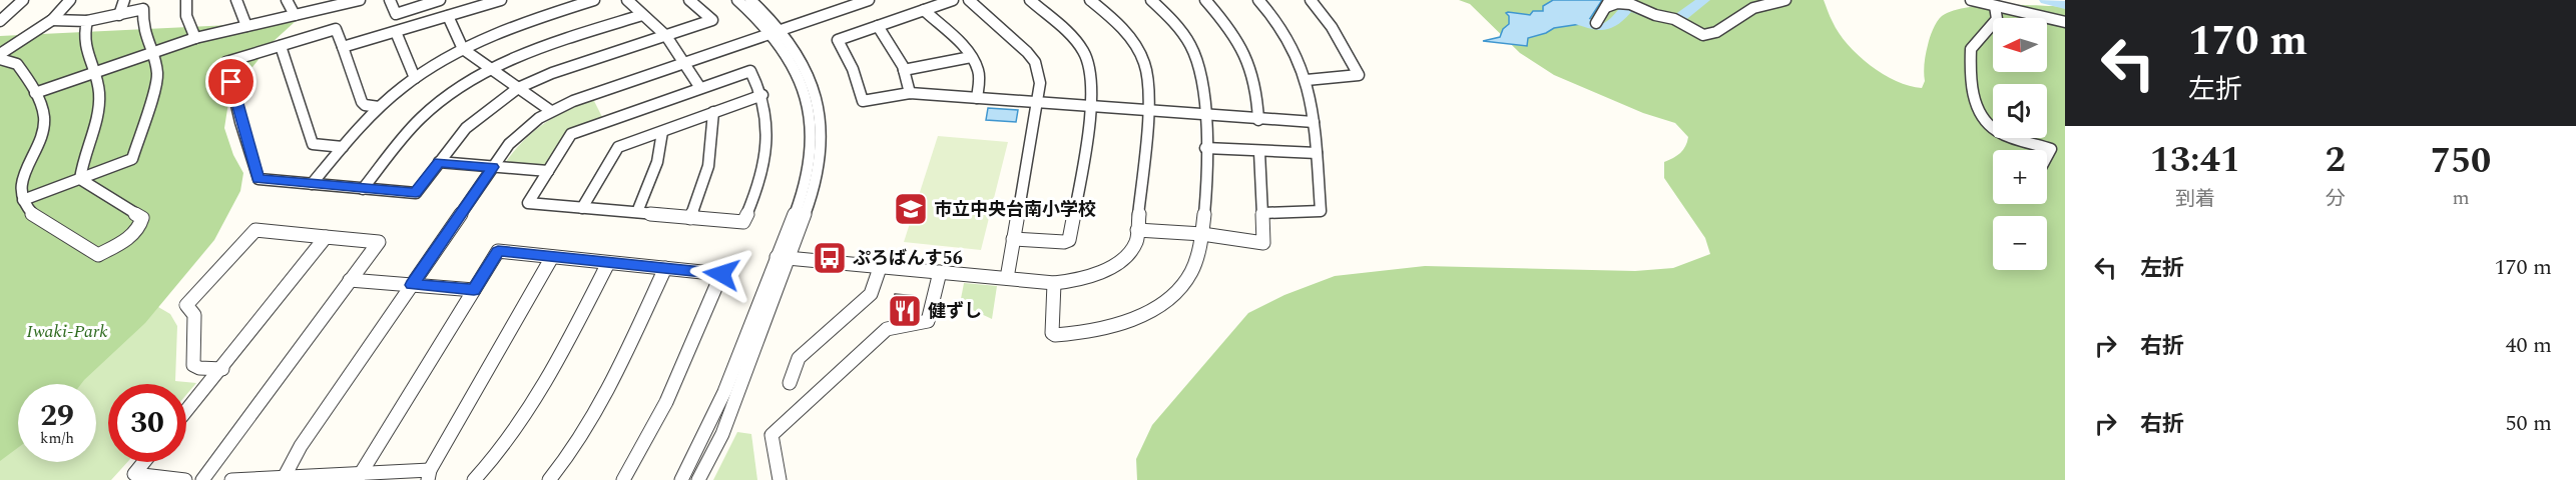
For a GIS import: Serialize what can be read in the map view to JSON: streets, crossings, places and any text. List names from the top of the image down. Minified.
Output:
{"parks":["Iwaki-Park"],"places":{"school or university":["市立中央台南小学校"],"bus stop":["ぷろばんす56"],"restaurant":["健ずし"]},"north":"left","page":{"turn":["170 m","左折"],"map_buttons":["+","−"],"eta":["13:41","到着","2","分","750","m"],"list":[{"name":"左折","value":"170 m"},{"name":"右折","value":"40 m"},{"name":"右折","value":"50 m"}],"speed":"29 km/h","limit":"30"}}
